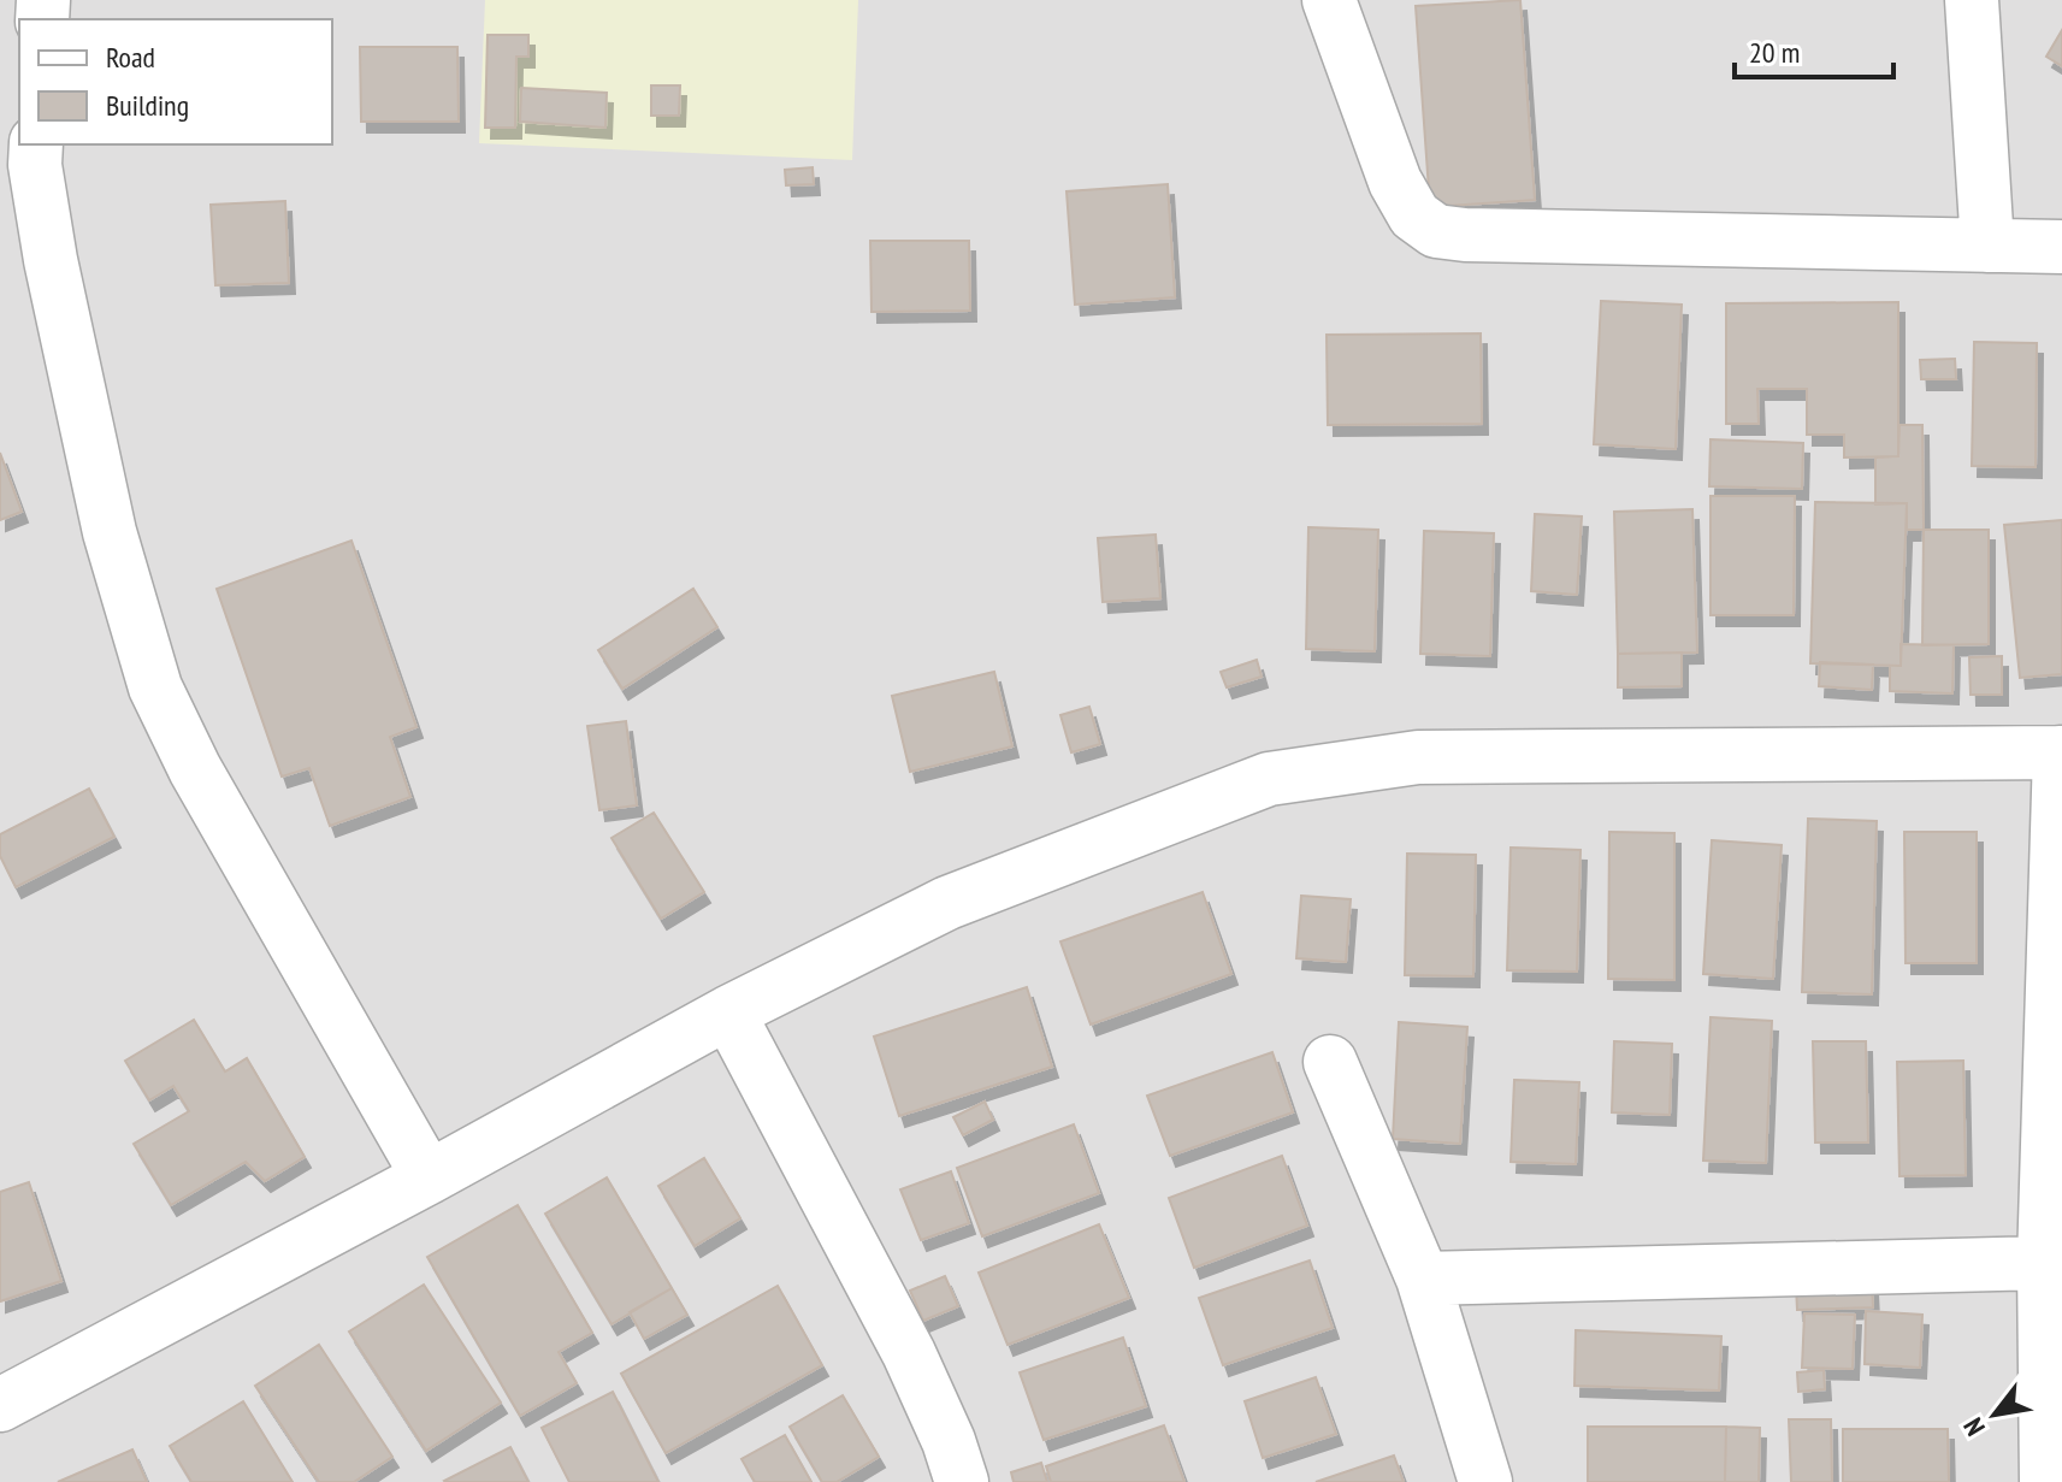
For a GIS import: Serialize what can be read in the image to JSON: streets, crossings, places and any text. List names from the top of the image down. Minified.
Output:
{"legend":["Road","Building"],"scale_bar":"20 m","north":"bottom left"}
